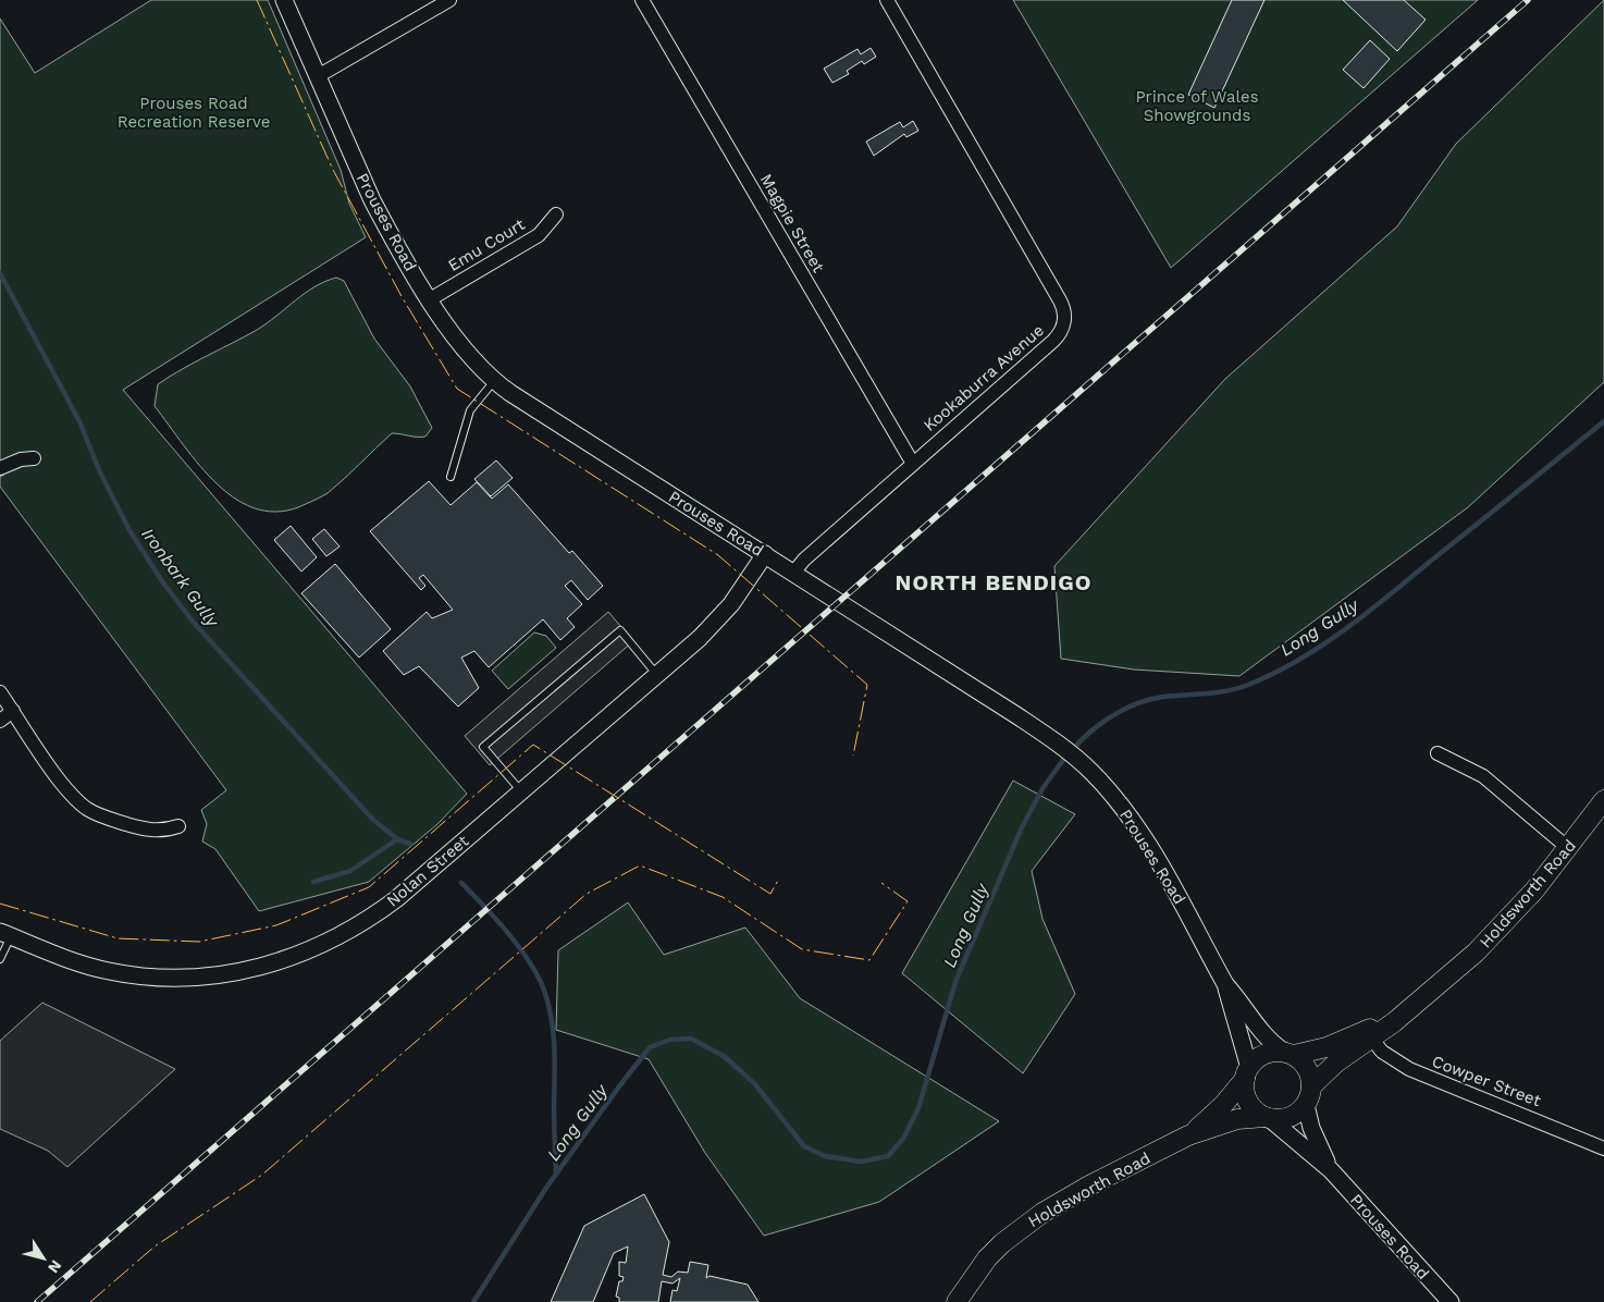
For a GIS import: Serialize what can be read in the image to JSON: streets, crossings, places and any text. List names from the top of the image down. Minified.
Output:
{"streets":{"main road":["Holdsworth Road"],"street":["Prouses Road","Magpie Street","Emu Court","Kookaburra Avenue","Nolan Street","Cowper Street"]},"crossings":[["Prouses Road","Emu Court"],["Prouses Road","Kookaburra Avenue"],["Prouses Road","Nolan Street"],["Prouses Road","Holdsworth Road"],["Magpie Street","Kookaburra Avenue"],["Holdsworth Road","Cowper Street"]],"districts":["NORTH BENDIGO"],"water":["Ironbark Gully","Long Gully"],"parks":["Prince of Wales Showgrounds","Prouses Road Recreation Reserve"],"north":"bottom right"}
